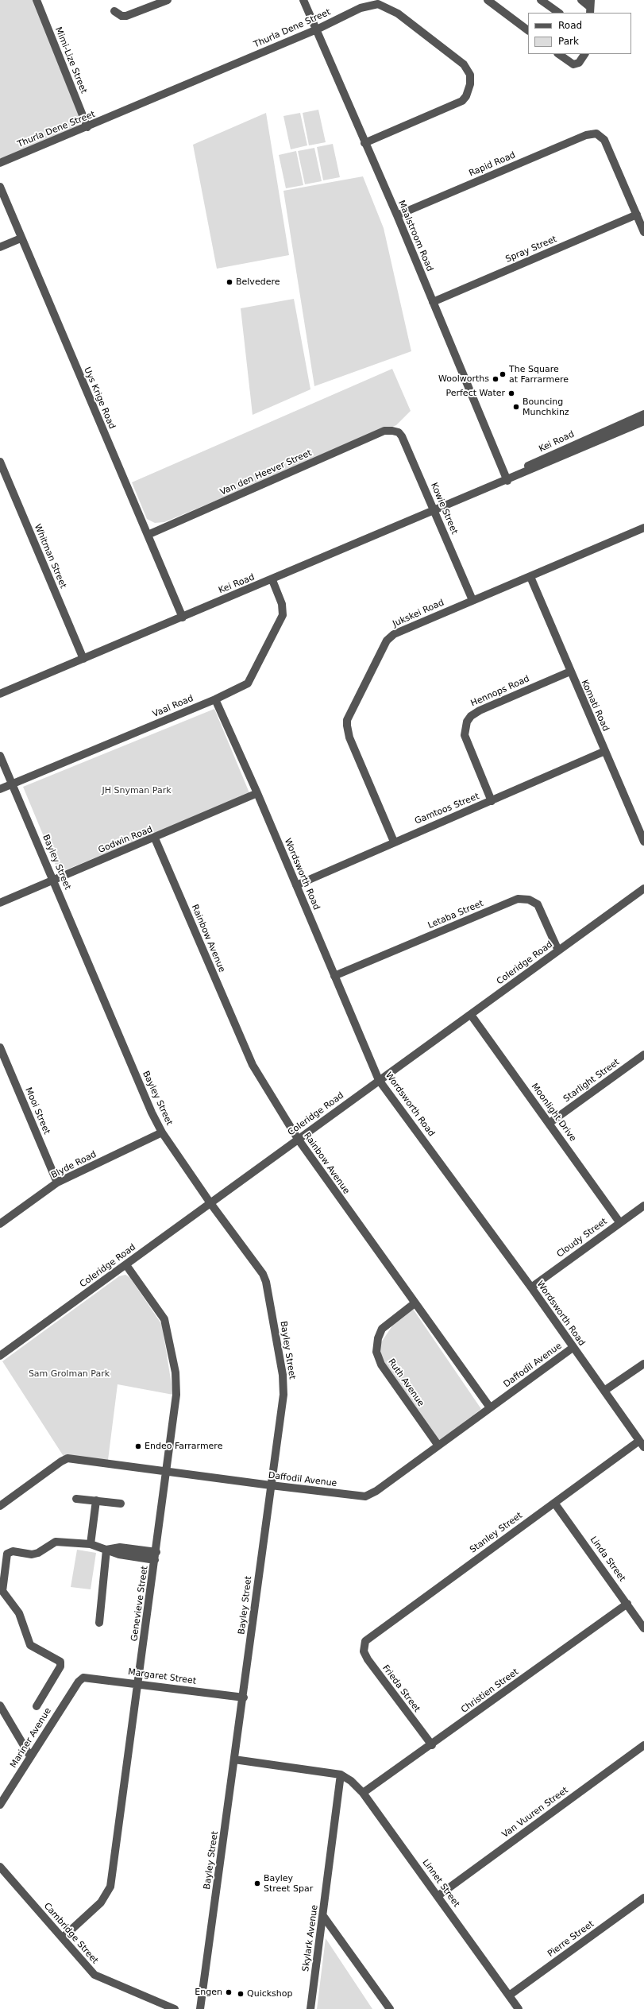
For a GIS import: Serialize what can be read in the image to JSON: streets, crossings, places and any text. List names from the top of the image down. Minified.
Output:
{"streets":{"street":["Thurla Dene Street","Mimi-Lize Street","Rapid Road","Maalstroom Road","Spray Street","Uys Krige Road","Kei Road","Van den Heever Street","Kowie Street","Whitman Street","Jukskei Road","Hennops Road","Komati Road","Vaal Road","Gamtoos Street","Godwin Road","Bayley Street","Wordsworth Road","Letaba Street","Rainbow Avenue","Coleridge Road","Starlight Street","Mooi Street","Moonlight Drive","Blyde Road","Cloudy Street","Daffodil Avenue","Ruth Avenue","Stanley Street","Linda Street","Genevieve Street","Margaret Street","Frieda Street","Christien Street","Mariner Avenue","Van Vuuren Street","Linnet Street","Cambridge Street","Skylark Avenue","Pierre Street"]},"crossings":[["Thurla Dene Street","Mimi-Lize Street"],["Thurla Dene Street","Maalstroom Road"],["Rapid Road","Maalstroom Road"],["Rapid Road","Spray Street"],["Maalstroom Road","Spray Street"],["Maalstroom Road","Kei Road"],["Uys Krige Road","Kei Road"],["Uys Krige Road","Van den Heever Street"],["Kei Road","Kowie Street"],["Kei Road","Whitman Street"],["Kei Road","Vaal Road"],["Van den Heever Street","Kowie Street"],["Kowie Street","Jukskei Road"],["Jukskei Road","Komati Road"],["Jukskei Road","Gamtoos Street"],["Hennops Road","Komati Road"],["Hennops Road","Gamtoos Street"],["Komati Road","Gamtoos Street"],["Vaal Road","Bayley Street"],["Vaal Road","Wordsworth Road"],["Gamtoos Street","Wordsworth Road"],["Godwin Road","Bayley Street"],["Godwin Road","Wordsworth Road"],["Godwin Road","Rainbow Avenue"],["Bayley Street","Coleridge Road"],["Bayley Street","Blyde Road"],["Bayley Street","Daffodil Avenue"],["Bayley Street","Margaret Street"],["Wordsworth Road","Letaba Street"],["Wordsworth Road","Coleridge Road"],["Wordsworth Road","Cloudy Street"],["Wordsworth Road","Daffodil Avenue"],["Wordsworth Road","Stanley Street"],["Letaba Street","Coleridge Road"],["Rainbow Avenue","Coleridge Road"],["Rainbow Avenue","Daffodil Avenue"],["Rainbow Avenue","Ruth Avenue"],["Coleridge Road","Moonlight Drive"],["Coleridge Road","Genevieve Street"],["Starlight Street","Moonlight Drive"],["Mooi Street","Blyde Road"],["Moonlight Drive","Cloudy Street"],["Daffodil Avenue","Ruth Avenue"],["Daffodil Avenue","Genevieve Street"],["Stanley Street","Linda Street"],["Stanley Street","Frieda Street"],["Linda Street","Christien Street"],["Genevieve Street","Margaret Street"],["Genevieve Street","Cambridge Street"],["Margaret Street","Mariner Avenue"],["Frieda Street","Christien Street"],["Christien Street","Linnet Street"],["Van Vuuren Street","Linnet Street"],["Linnet Street","Skylark Avenue"],["Linnet Street","Pierre Street"]],"parks":["JH Snyman Park","Sam Grolman Park"],"places":["Belvedere","The Square at Farrarmere","Woolworths","Perfect Water","Bouncing Munchkinz","Endeo Farrarmere","Bayley Street Spar","Engen","Quickshop"],"legend":["Road","Park"]}
